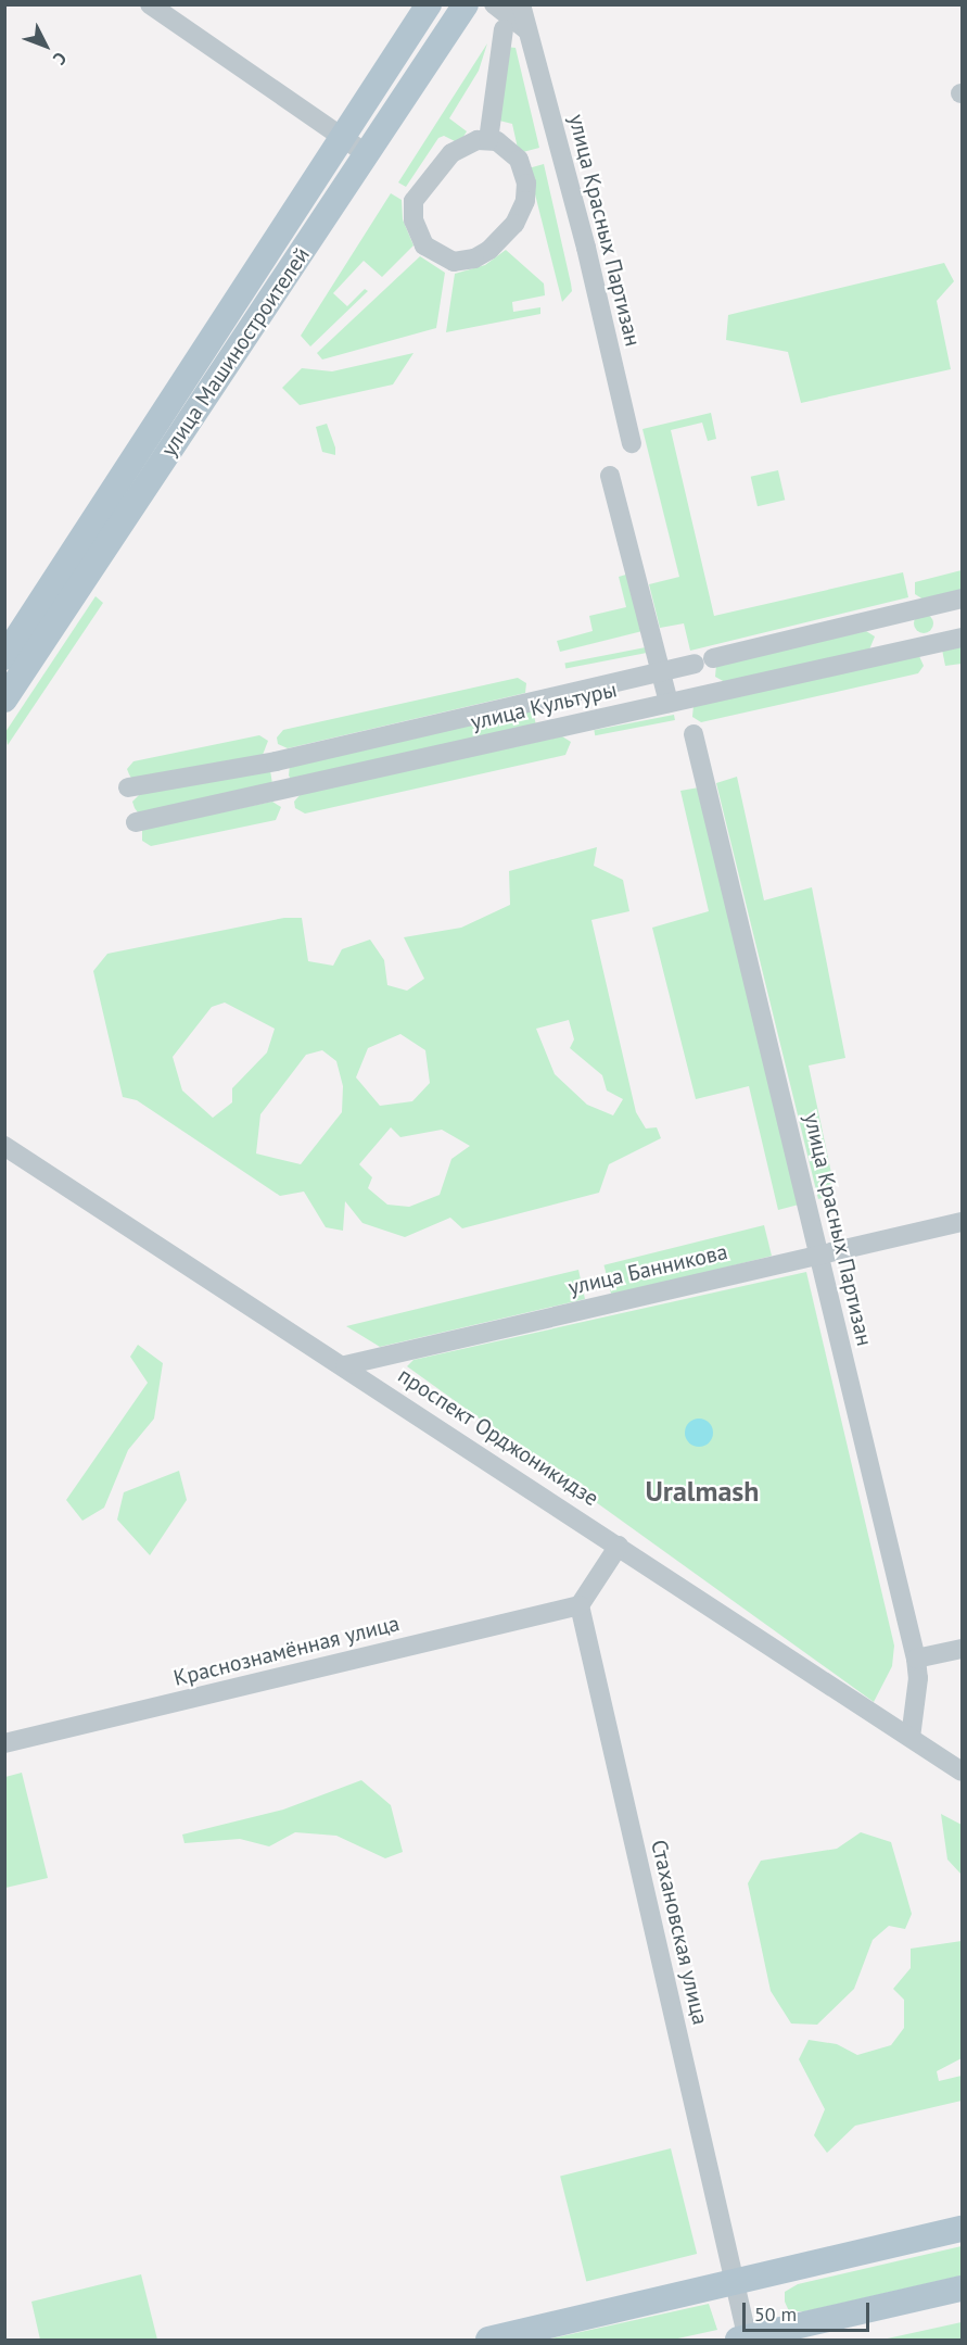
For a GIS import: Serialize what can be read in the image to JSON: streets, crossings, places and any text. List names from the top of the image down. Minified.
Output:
{"streets":{"main road":["улица Машиностроителей"],"street":["улица Красных Партизан","улица Культуры","улица Банникова","проспект Орджоникидзе","Краснознамённая улица","Стахановская улица"]},"crossings":[["улица Красных Партизан","улица Банникова"],["улица Красных Партизан","проспект Орджоникидзе"],["улица Банникова","проспект Орджоникидзе"],["Краснознамённая улица","Стахановская улица"]],"districts":["Uralmash"],"scale_bar":"50 m","north":"bottom right"}
